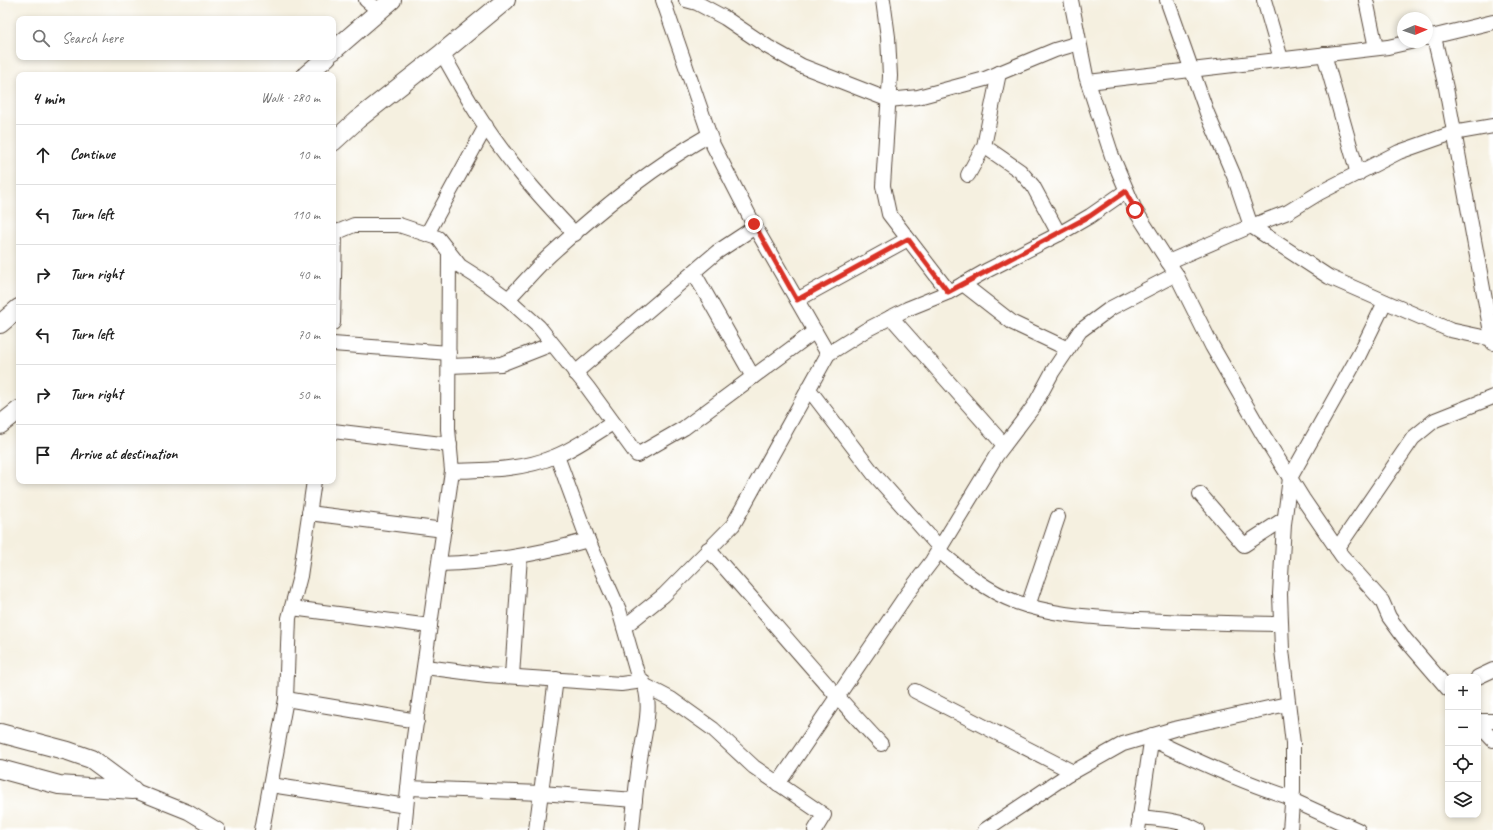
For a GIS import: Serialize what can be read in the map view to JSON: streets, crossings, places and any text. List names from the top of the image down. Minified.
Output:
{"north":"right","page":{"search":"Search here","heading":["4 min","Walk · 280 m"],"list":[["Continue","10 m"],["Turn left","110 m"],["Turn right","40 m"],["Turn left","70 m"],["Turn right","50 m"],"Arrive at destination"],"map_buttons":["+","−"]}}
